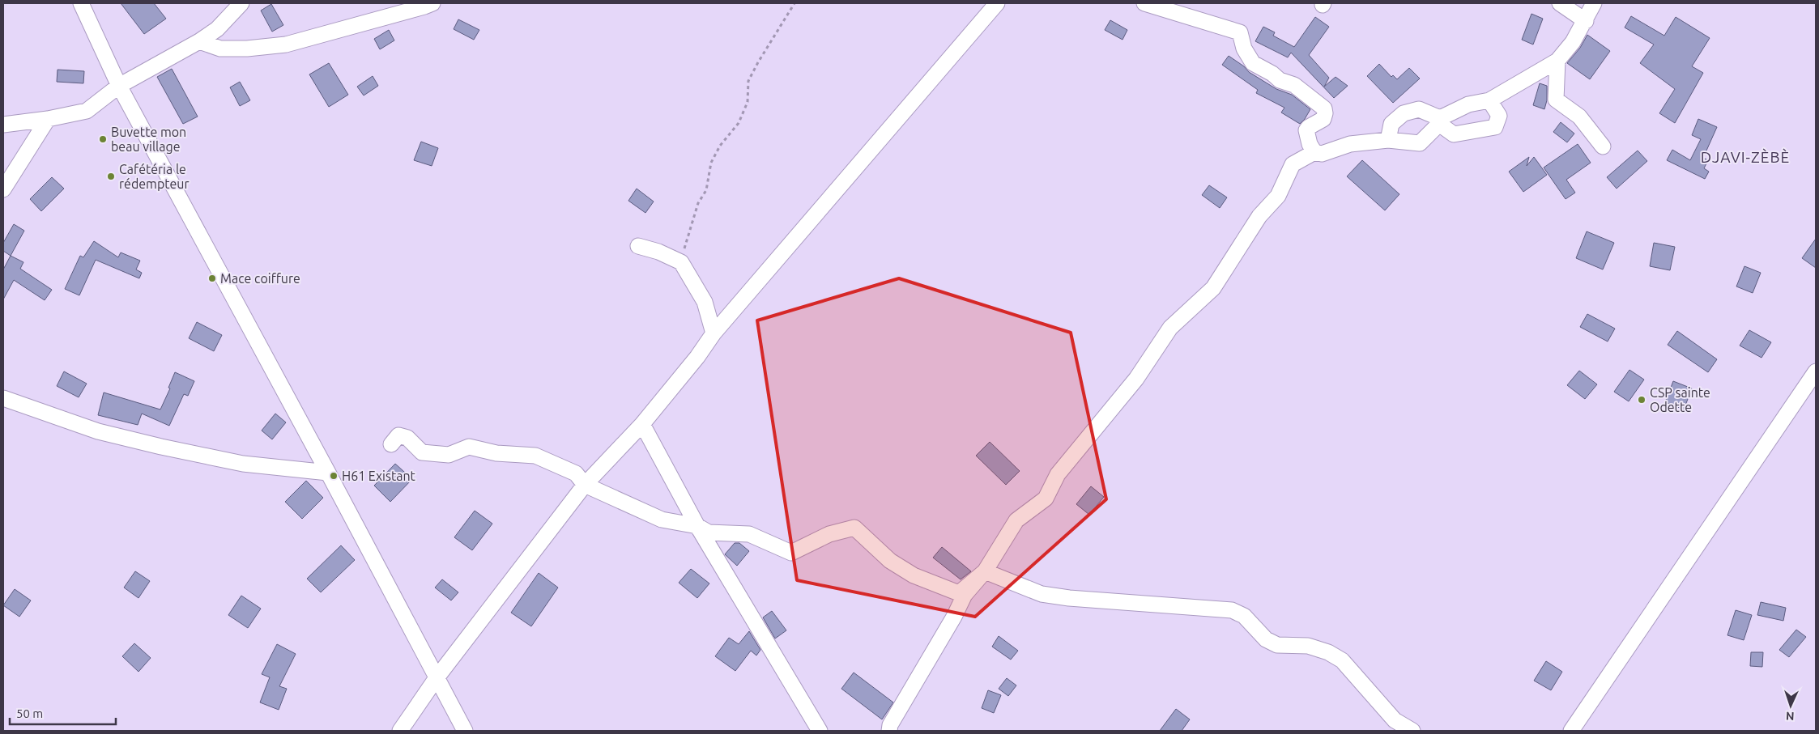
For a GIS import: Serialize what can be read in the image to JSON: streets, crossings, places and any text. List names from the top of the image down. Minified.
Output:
{"districts":["DJAVI-ZÈBÈ"],"places":["Buvette mon beau village","Cafétéria le rédempteur","Mace coiffure","CSP sainte Odette","H61 Existant"],"scale_bar":"50 m","north":"bottom"}
